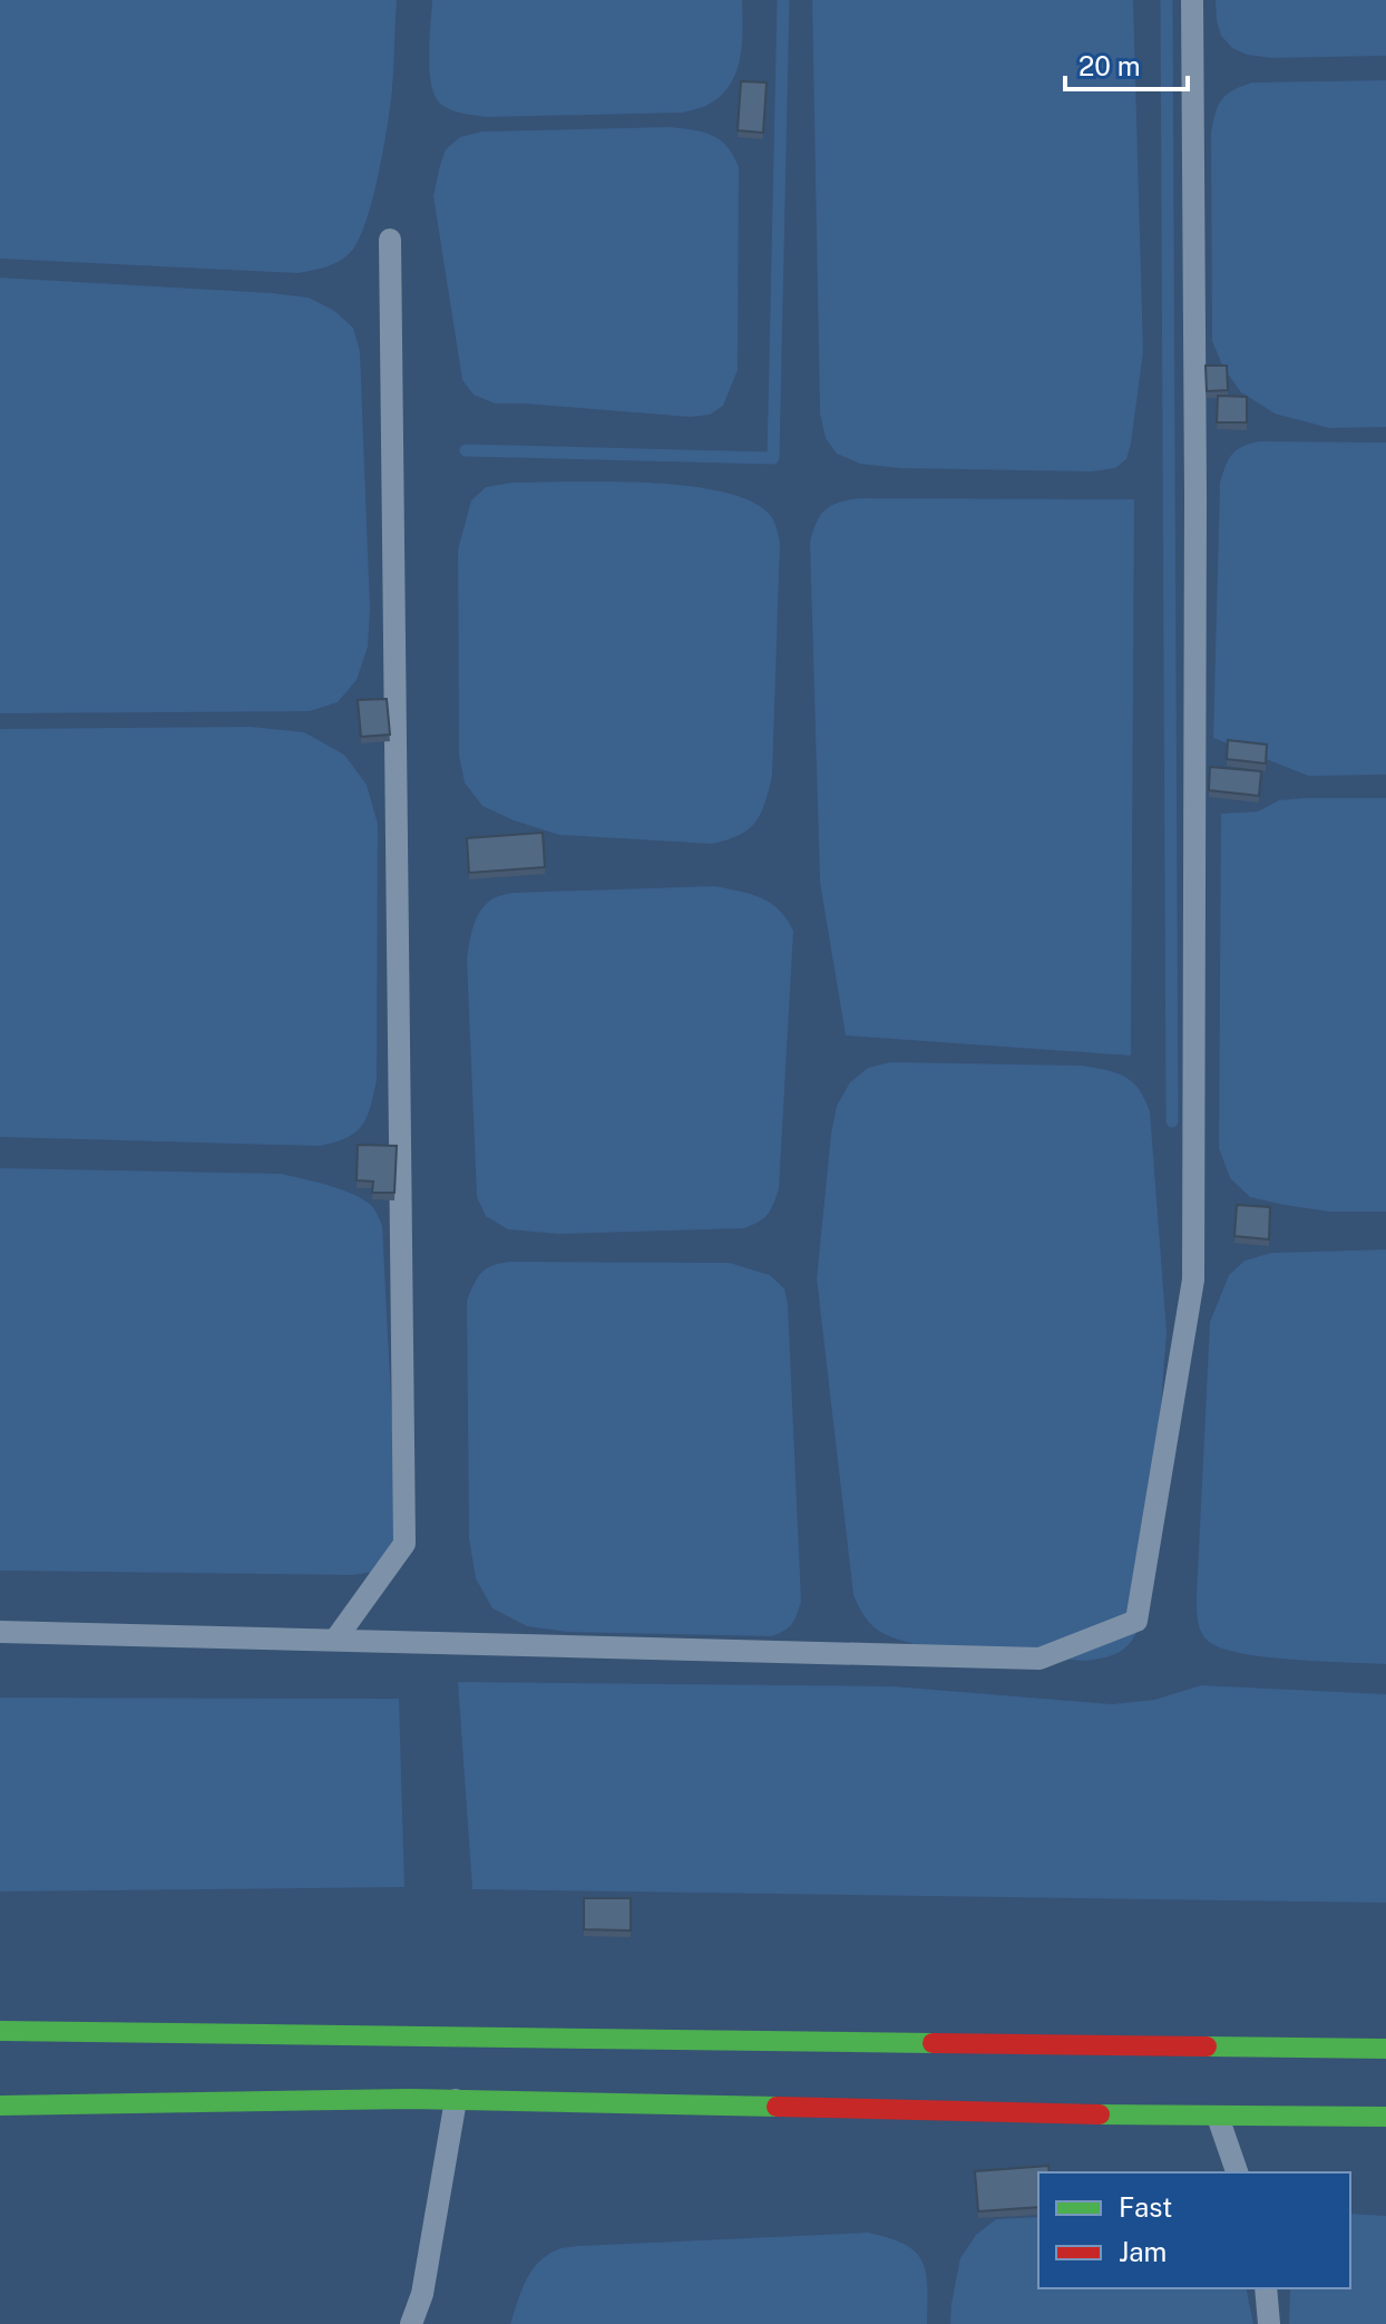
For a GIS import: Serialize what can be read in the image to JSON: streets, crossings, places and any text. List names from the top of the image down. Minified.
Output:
{"legend":["Fast","Jam"],"scale_bar":"20 m"}
